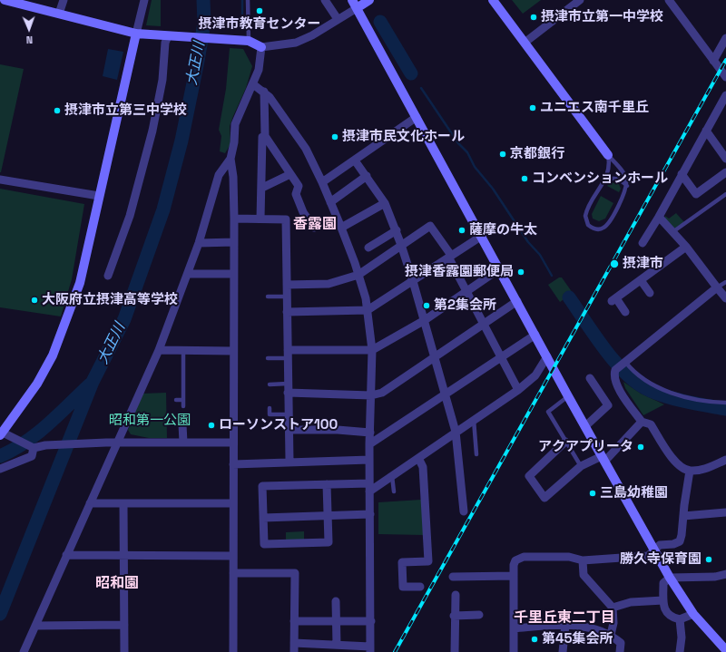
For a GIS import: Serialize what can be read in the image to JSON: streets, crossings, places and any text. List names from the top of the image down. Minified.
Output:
{"districts":["香露園","昭和園","千里丘東二丁目"],"water":["大正川"],"parks":["昭和第一公園"],"places":["摂津市教育センター","摂津市立第一中学校","ユニエス南千里丘","摂津市立第三中学校","摂津市民文化ホール","京都銀行","コンベンションホール","薩摩の牛太","摂津市","摂津香露園郵便局","大阪府立摂津高等学校","第2集会所","ローソンストア100","アクアプリータ","三島幼稚園","勝久寺保育園","第45集会所"],"north":"bottom"}
